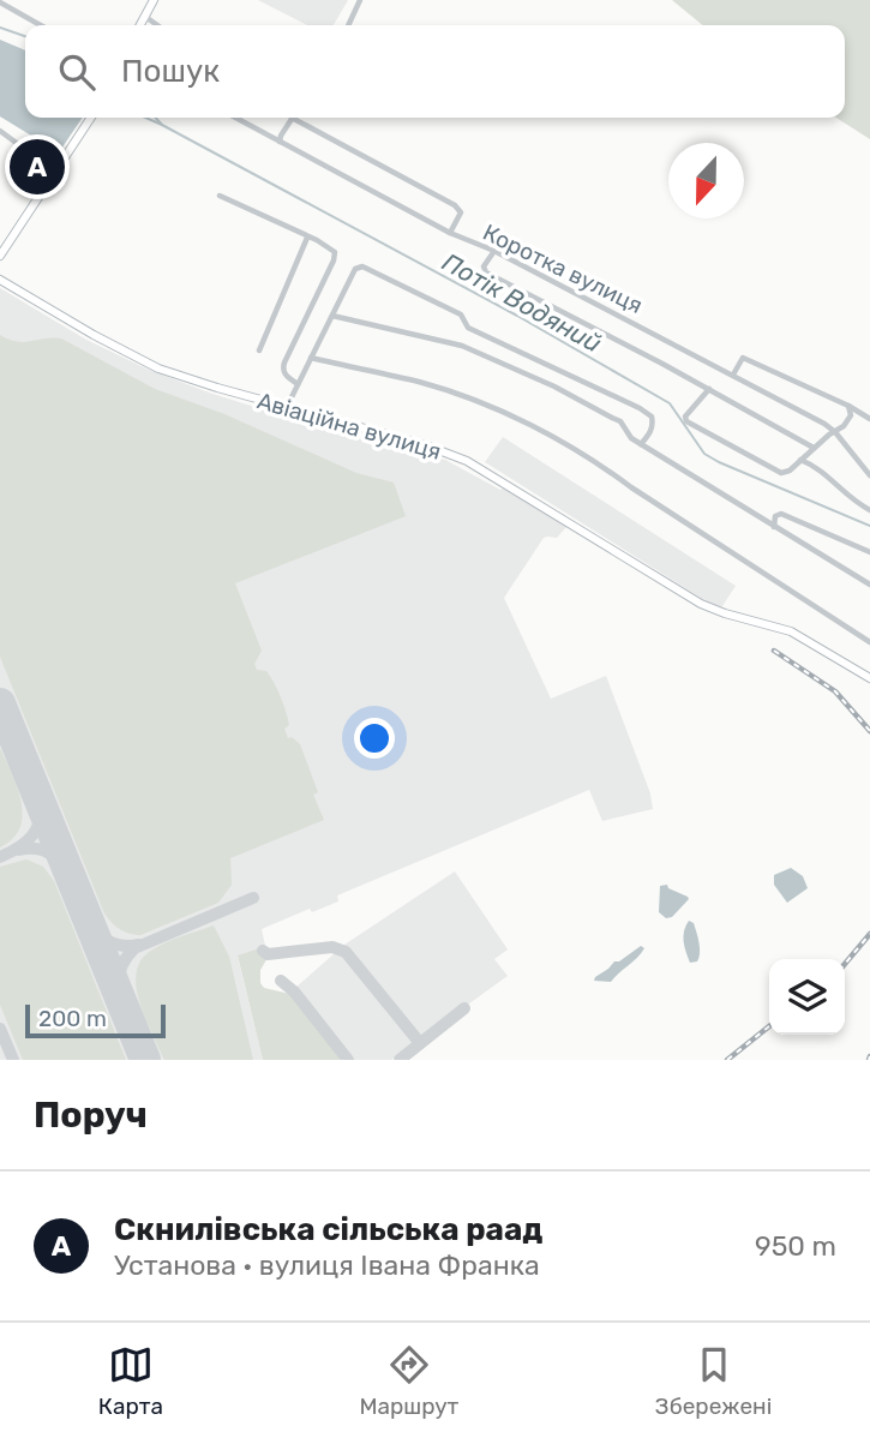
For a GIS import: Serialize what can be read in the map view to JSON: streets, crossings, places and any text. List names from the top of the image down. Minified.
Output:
{"streets":{"street":["Коротка вулиця","Авіаційна вулиця"]},"water":["Потік Водяний"],"scale_bar":"200 m","north":"bottom","page":{"search":"Пошук","pins":"A","scale":"200 m","heading":"Поруч","list":[{"mark":"A","name":"Скнилівська сільська раад","note":"Установа · вулиця Івана Франка","value":"950 m"}],"nav":["Карта","Маршрут","Збережені"]}}
